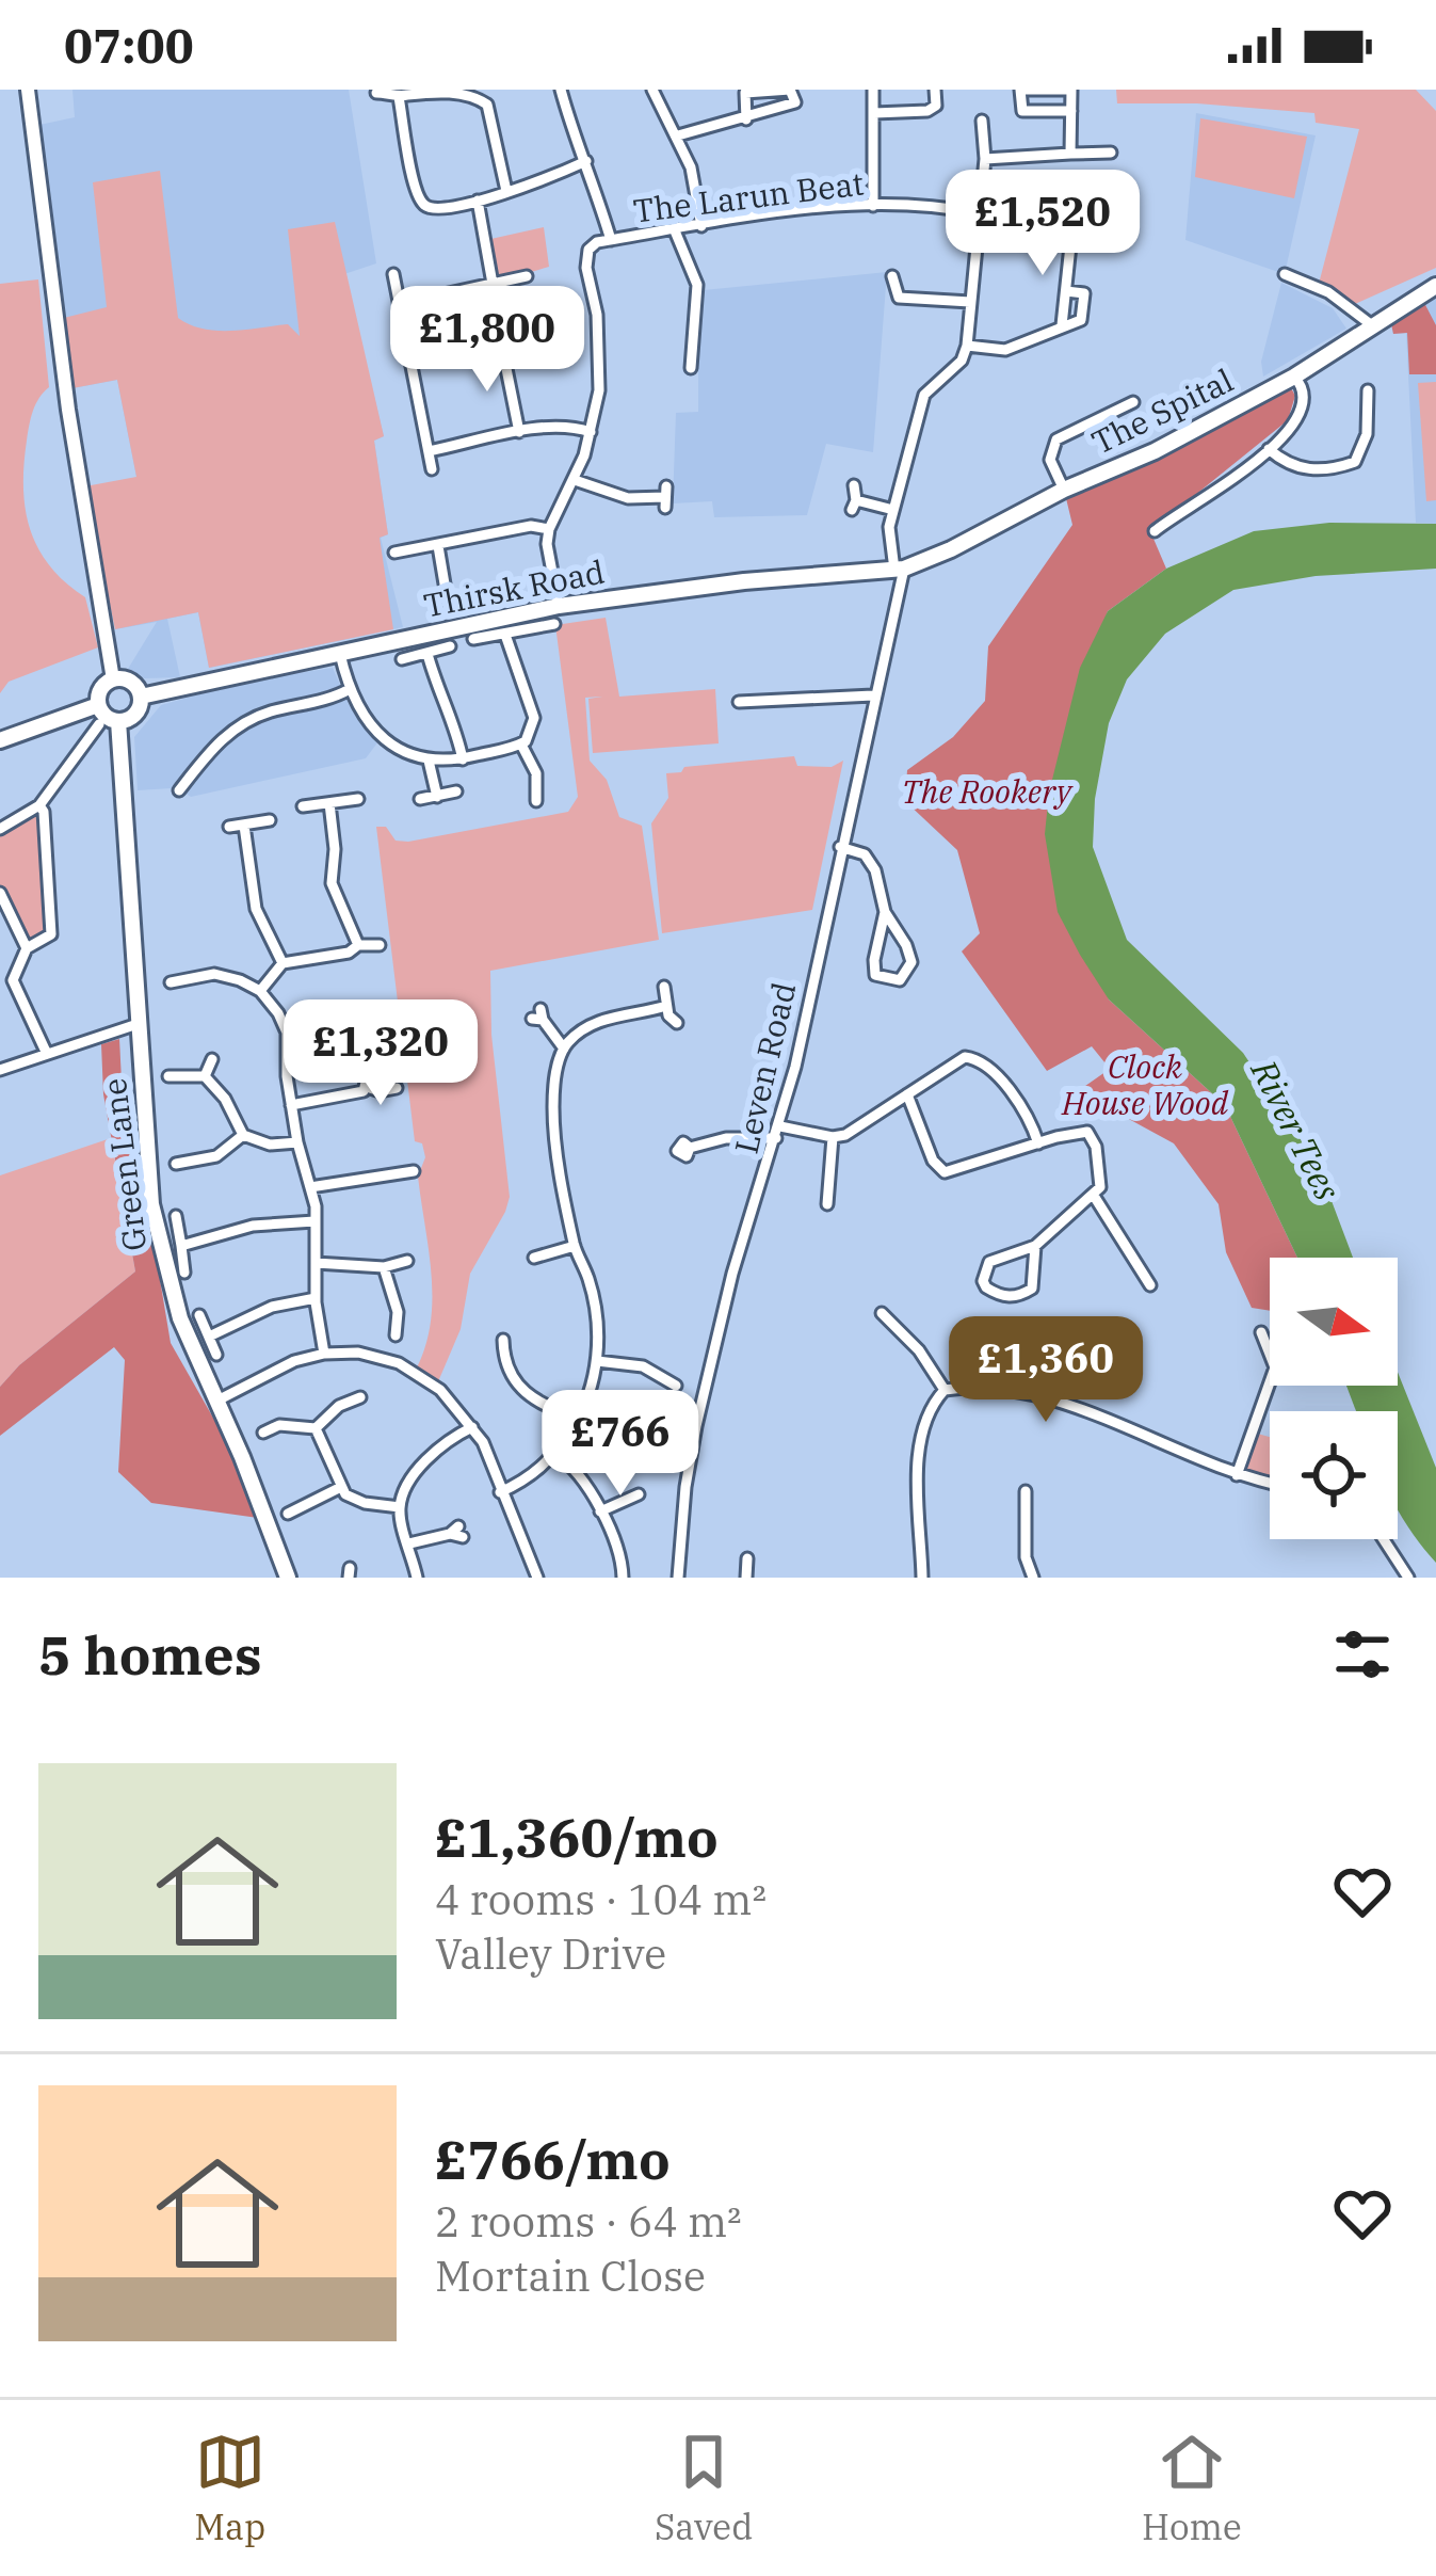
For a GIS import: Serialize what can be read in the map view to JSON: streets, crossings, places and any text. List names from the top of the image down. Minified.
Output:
{"streets":{"main road":["The Spital","Thirsk Road","Green Lane"],"street":["The Larun Beat","Leven Road"]},"crossings":[["The Spital","Thirsk Road"],["The Spital","Leven Road"],["Thirsk Road","Leven Road"],["Thirsk Road","Green Lane"]],"water":["River Tees"],"parks":["The Rookery","Clock House Wood"],"north":"right","page":{"status":"07:00","price":["£1,520","£1,800","£1,320","£1,360","£766"],"heading":"5 homes","list":[{"name":"£1,360/mo","note":"4 rooms · 104 m² · Valley Drive"},{"name":"£766/mo","note":"2 rooms · 64 m² · Mortain Close"}],"tabs":["Map","Saved","Home"]}}
